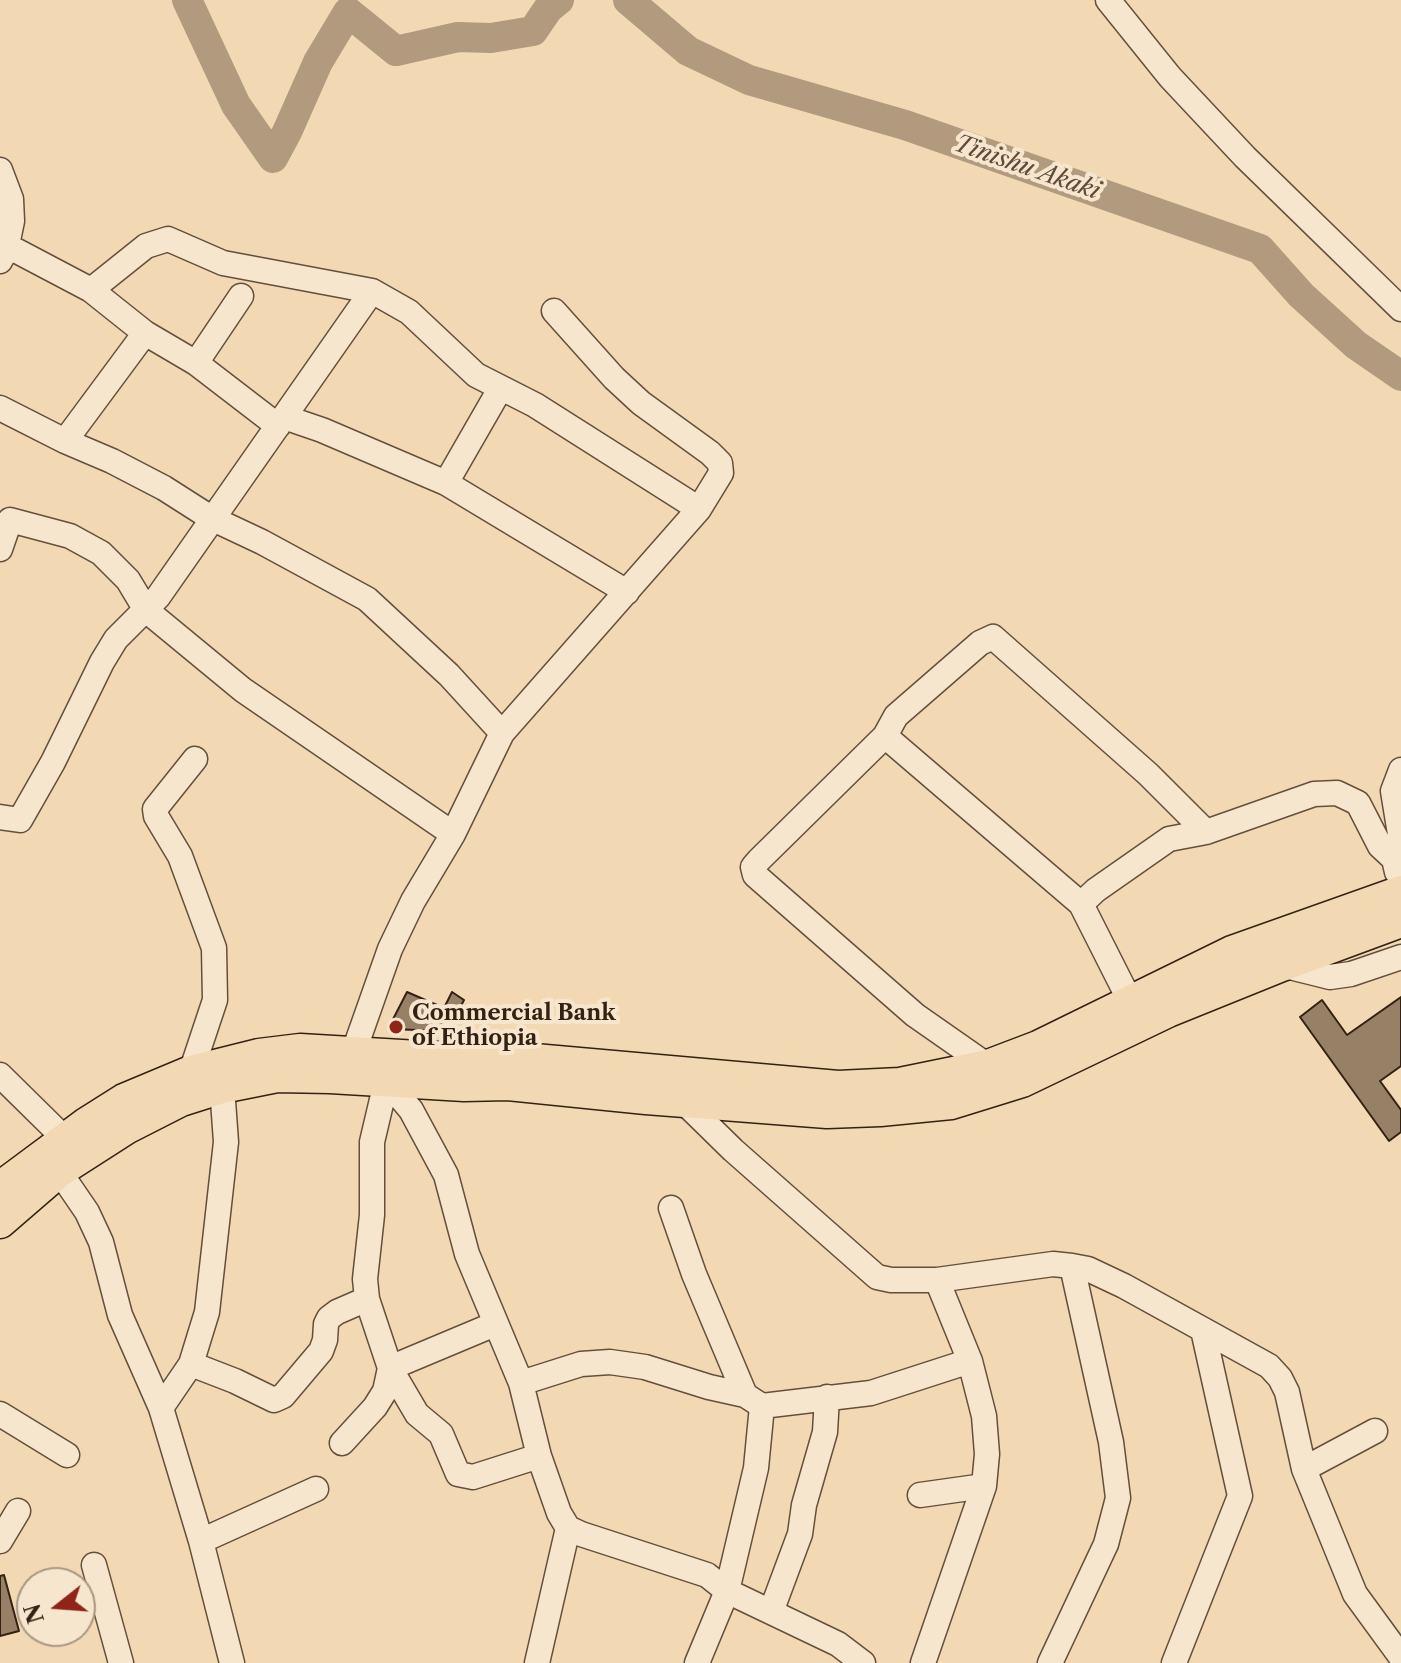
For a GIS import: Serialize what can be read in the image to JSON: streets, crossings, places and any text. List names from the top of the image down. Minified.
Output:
{"water":["Tinishu Akaki"],"places":["Commercial Bank of Ethiopia"],"north":"left"}
